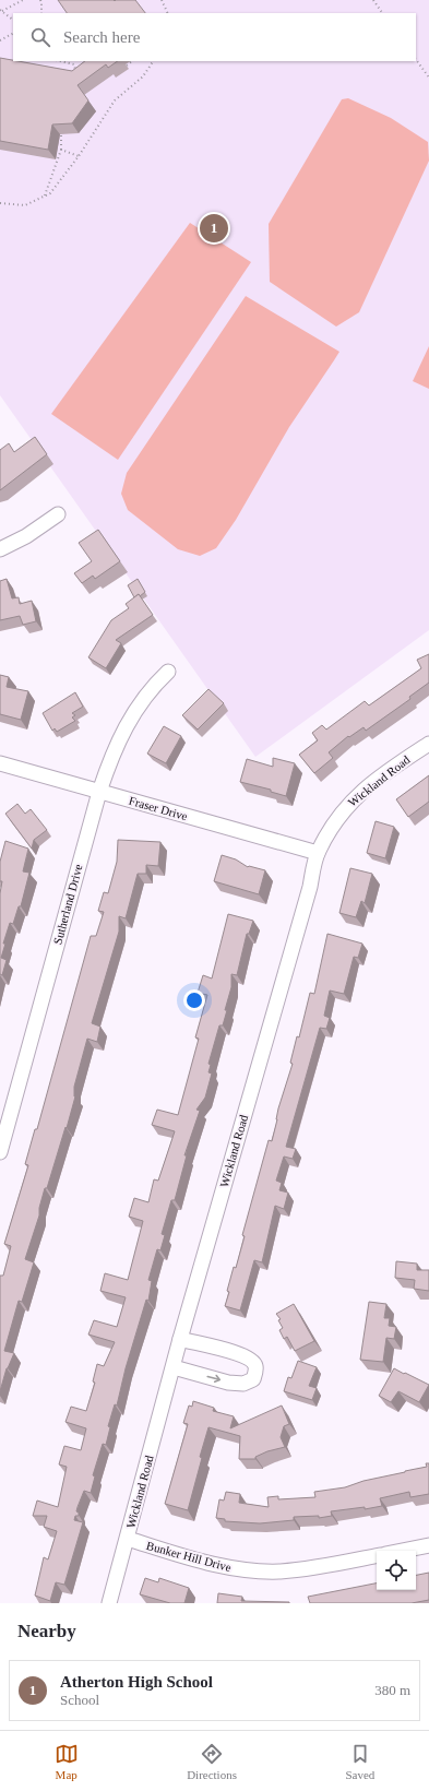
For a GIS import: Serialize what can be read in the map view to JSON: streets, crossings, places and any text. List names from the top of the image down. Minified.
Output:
{"streets":{"street":["Wickland Road","Fraser Drive","Sutherland Drive","Bunker Hill Drive"]},"crossings":[["Wickland Road","Fraser Drive"],["Wickland Road","Bunker Hill Drive"],["Fraser Drive","Sutherland Drive"]],"page":{"search":"Search here","pins":"1","heading":"Nearby","list":[{"mark":"1","name":"Atherton High School","note":"School","value":"380 m"}],"nav":["Map","Directions","Saved"]}}
